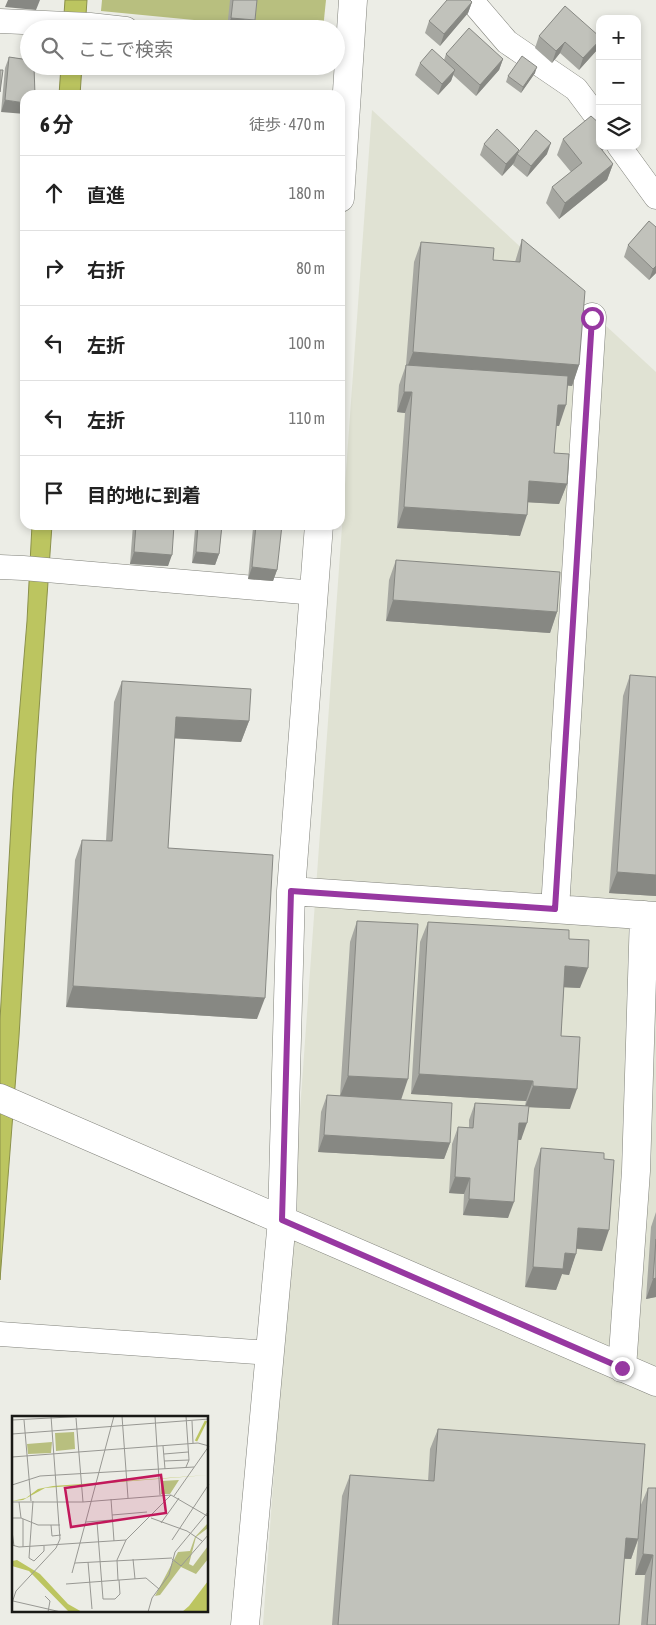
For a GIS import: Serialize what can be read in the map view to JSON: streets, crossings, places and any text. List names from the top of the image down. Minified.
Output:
{"page":{"map_buttons":["+","−"],"search":"ここで検索","heading":["6 分","徒歩 · 470 m"],"list":[["直進","180 m"],["右折","80 m"],["左折","100 m"],["左折","110 m"],"目的地に到着"]}}
